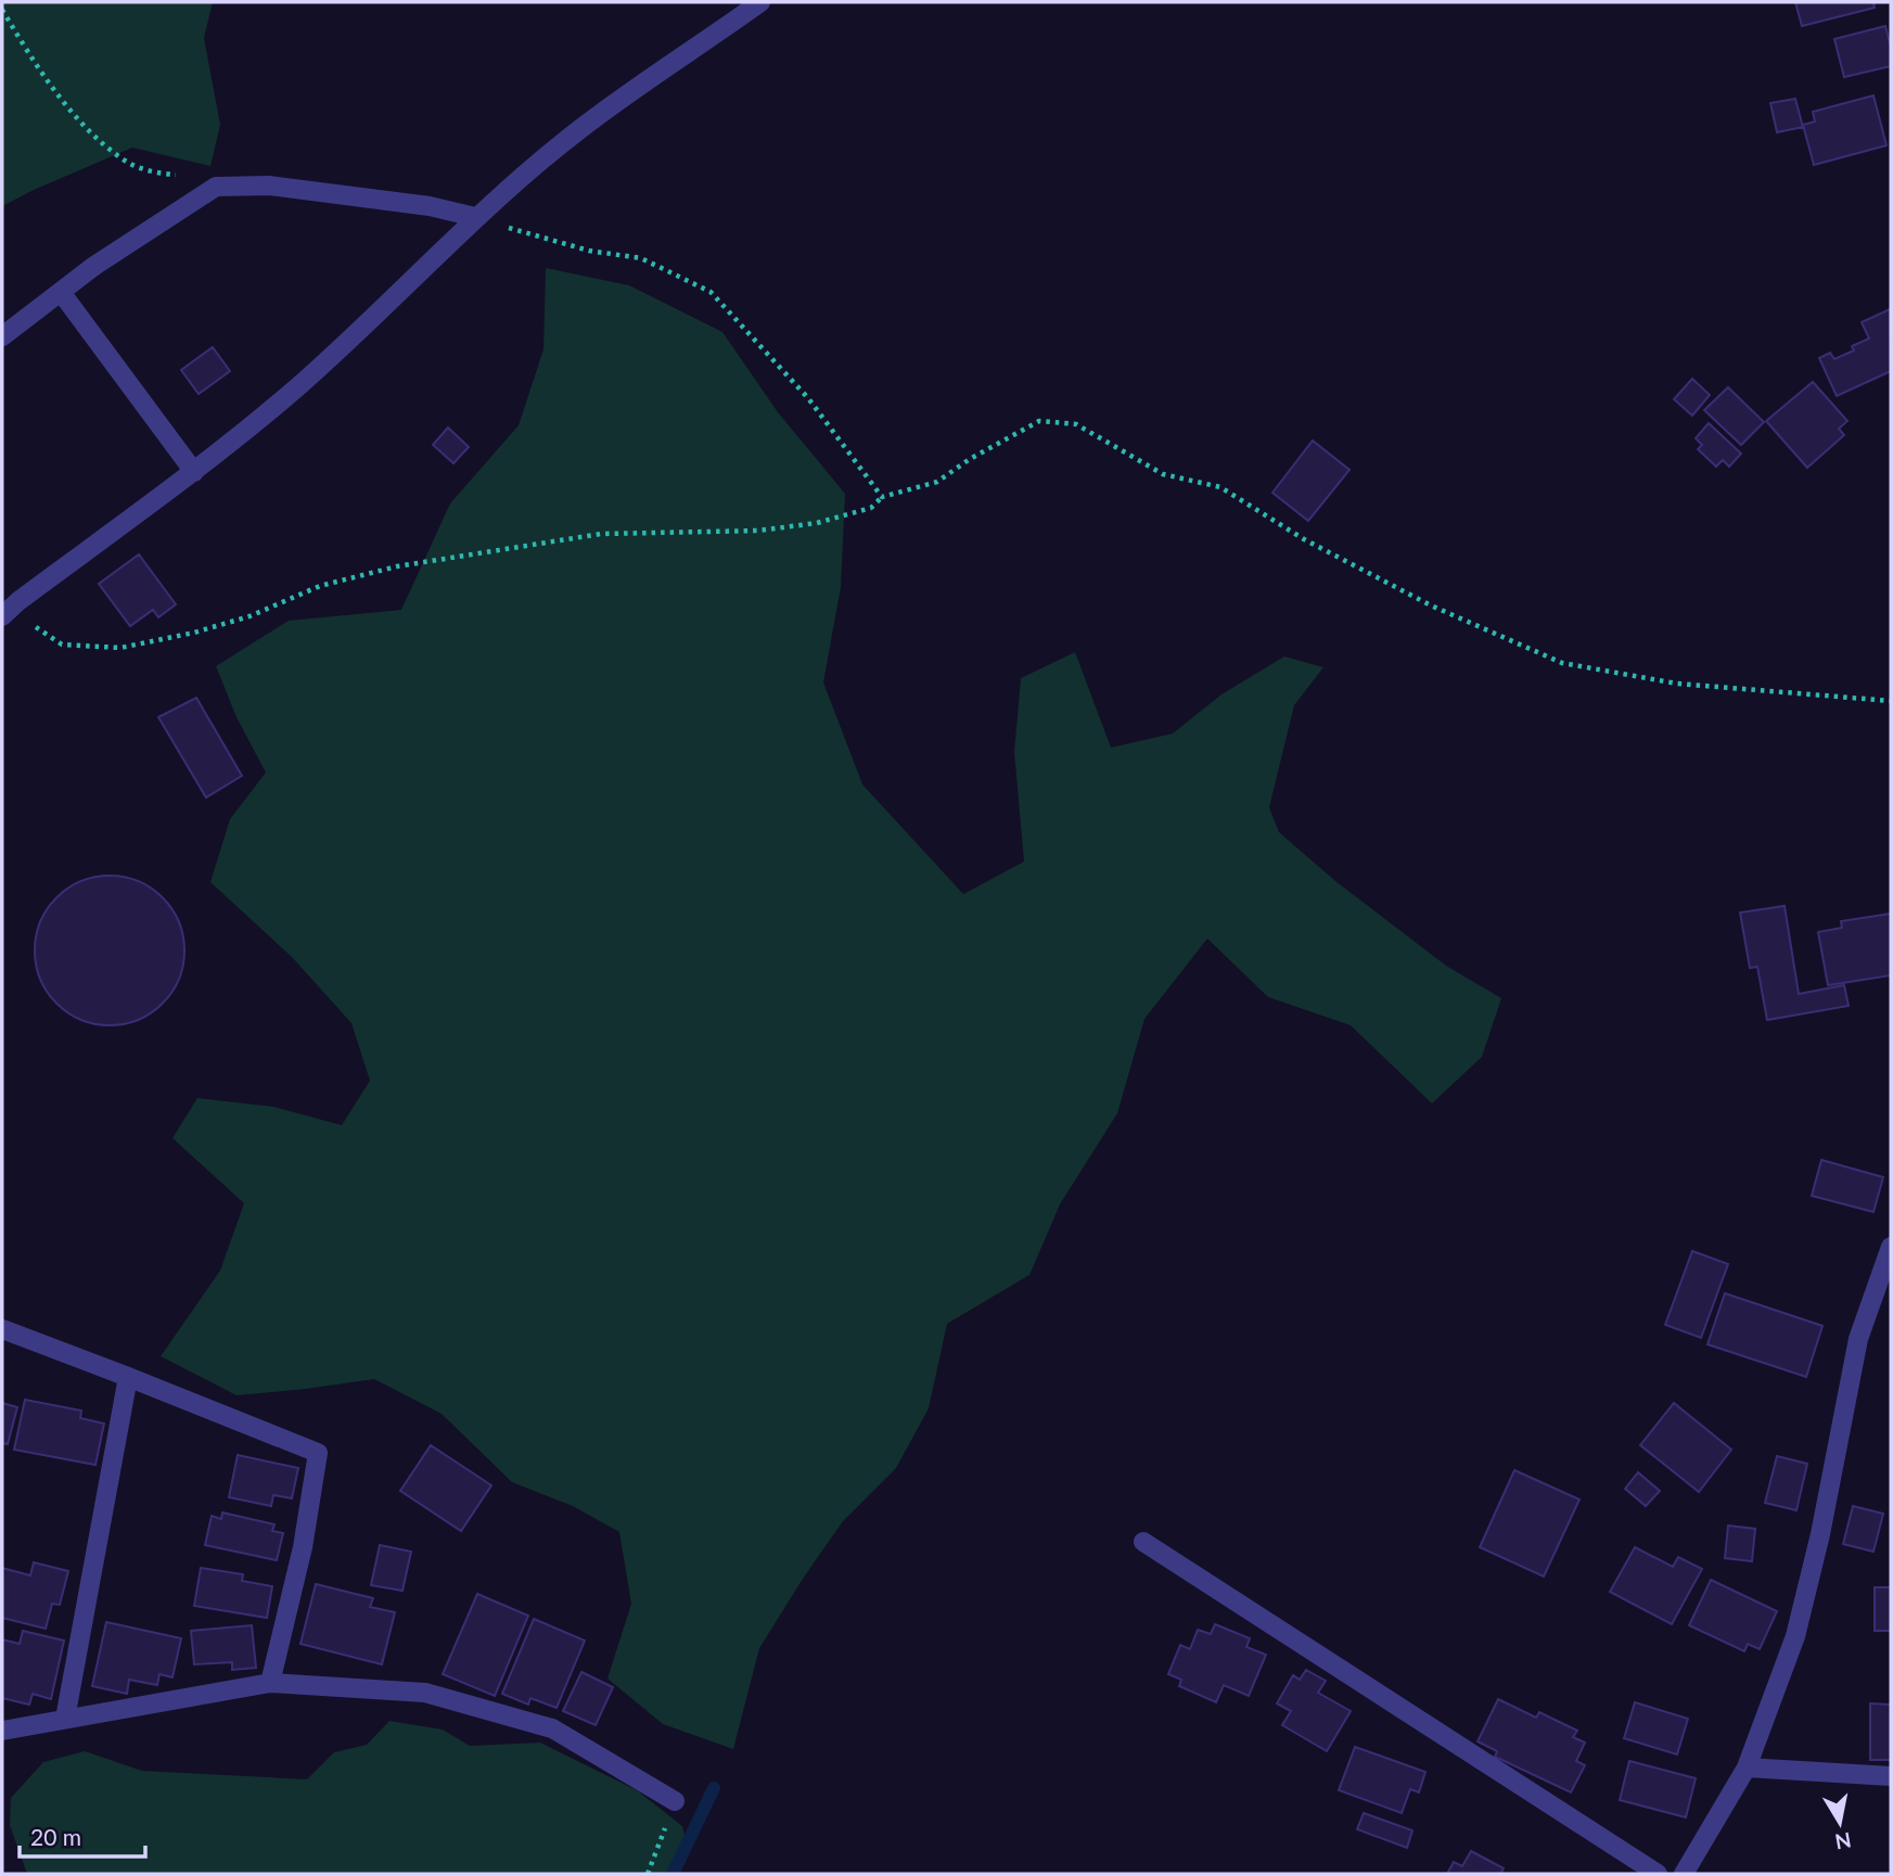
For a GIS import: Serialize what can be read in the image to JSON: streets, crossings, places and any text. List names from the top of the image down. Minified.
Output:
{"scale_bar":"20 m","north":"bottom"}
